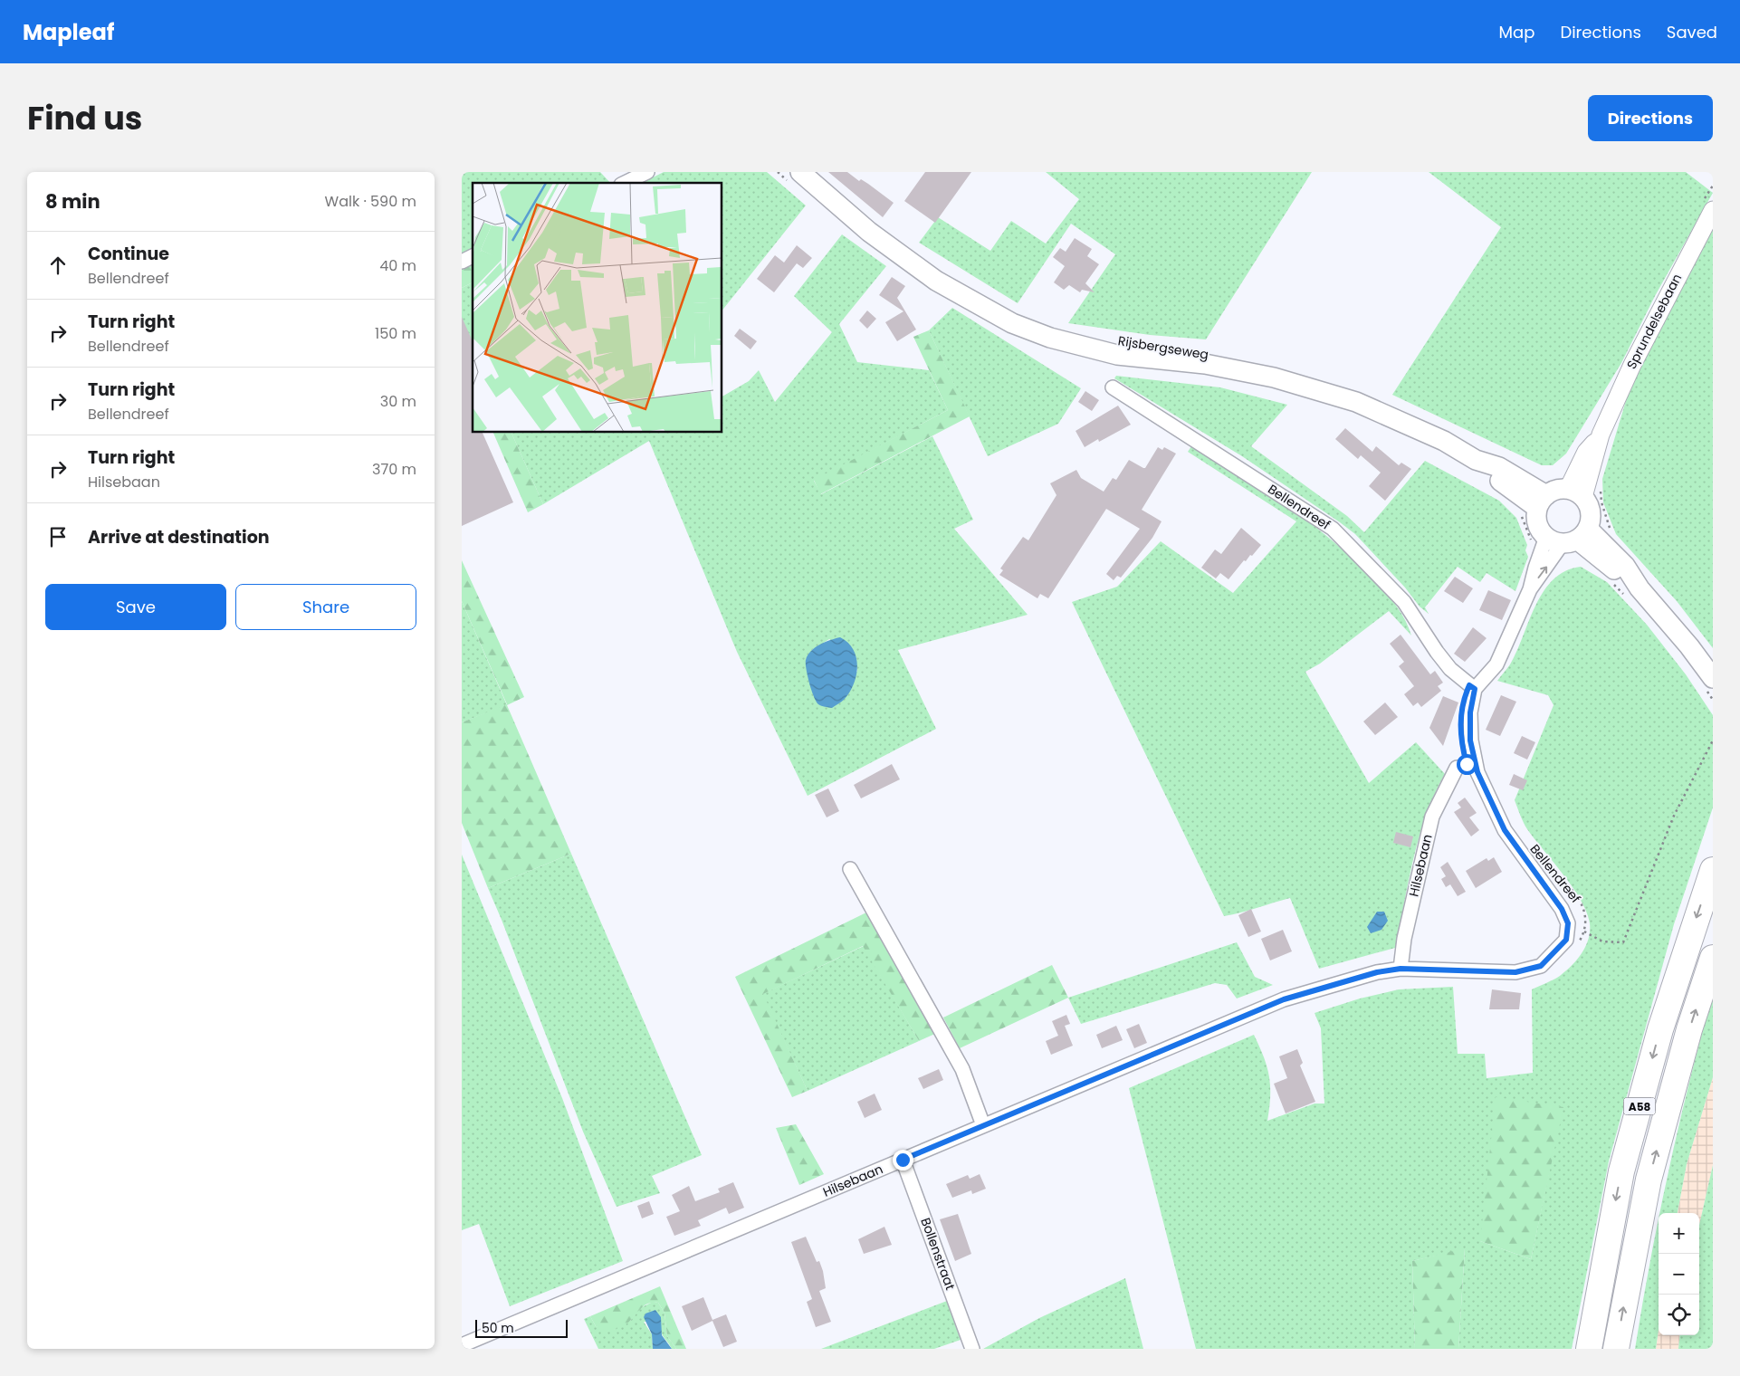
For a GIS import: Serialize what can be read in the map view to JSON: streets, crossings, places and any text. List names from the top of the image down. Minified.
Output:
{"streets":{"highway":["A58"],"main road":["Rijsbergseweg"],"street":["Sprundelsebaan","Bellendreef","Hilsebaan","Bollenstraat"]},"crossings":[["Bellendreef","Hilsebaan"],["Hilsebaan","Bollenstraat"]],"scale_bar":"50 m","page":{"header":"Mapleaf","nav":["Map","Directions","Saved"],"title":"Find us","buttons":["Directions",["Save","Share"]],"heading":["8 min","Walk · 590 m"],"list":[["Continue","Bellendreef","40 m"],["Turn right","Bellendreef","150 m"],["Turn right","Bellendreef","30 m"],["Turn right","Hilsebaan","370 m"],"Arrive at destination"],"map_buttons":["+","−"],"scale":"50 m"}}
